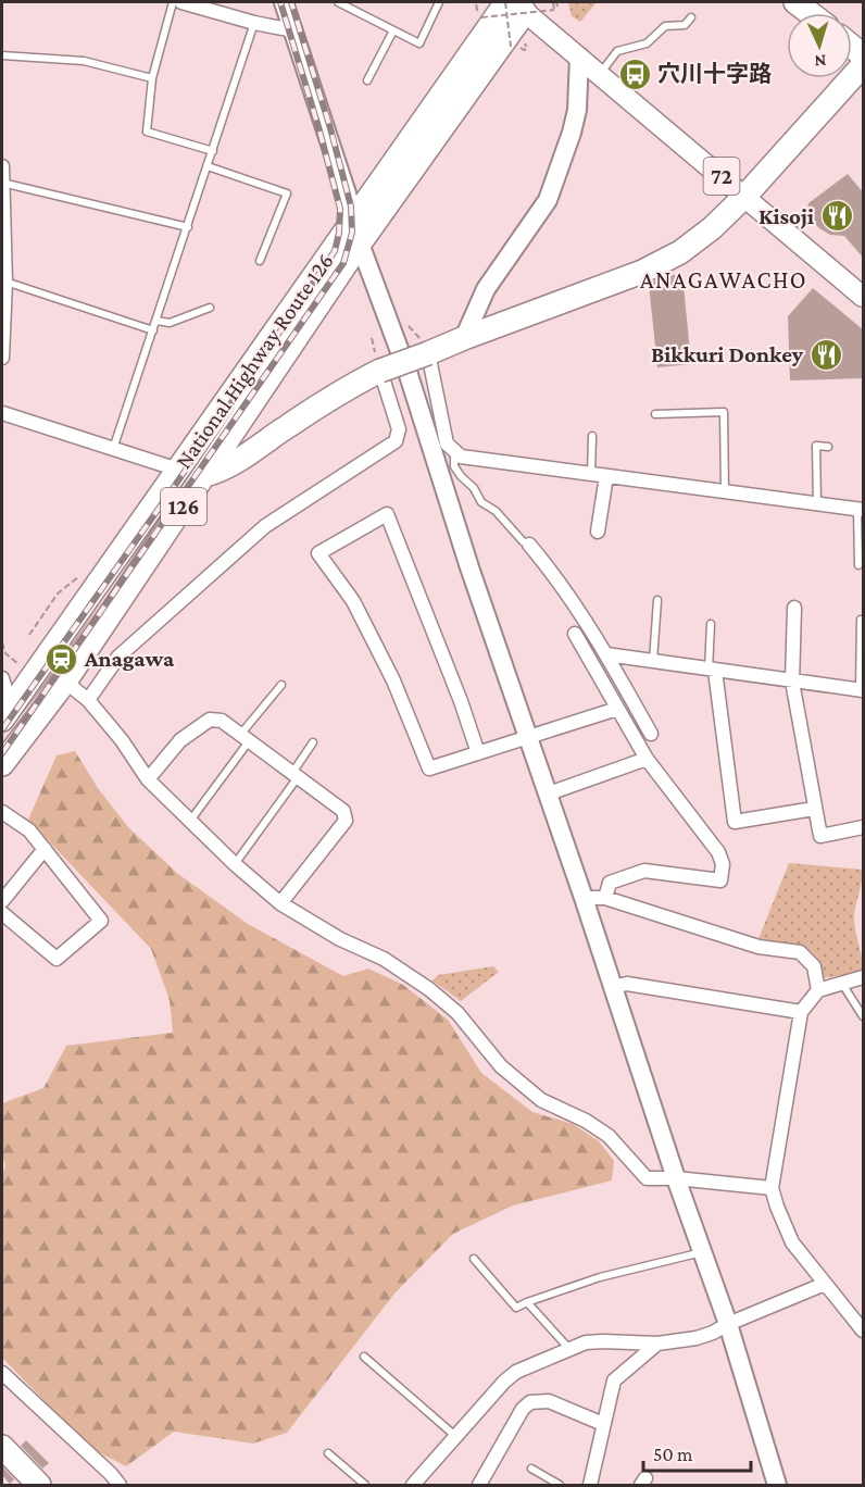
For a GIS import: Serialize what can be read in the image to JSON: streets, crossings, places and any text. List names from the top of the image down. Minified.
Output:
{"streets":{"highway":["National Highway Route 126","126"],"main road":["72"]},"crossings":[["72","National Highway Route 126"]],"districts":["ANAGAWACHO"],"places":{"bus stop":["穴川十字路"],"restaurant":["Kisoji","Bikkuri Donkey"],"station":["Anagawa"]},"scale_bar":"50 m","north":"bottom"}
